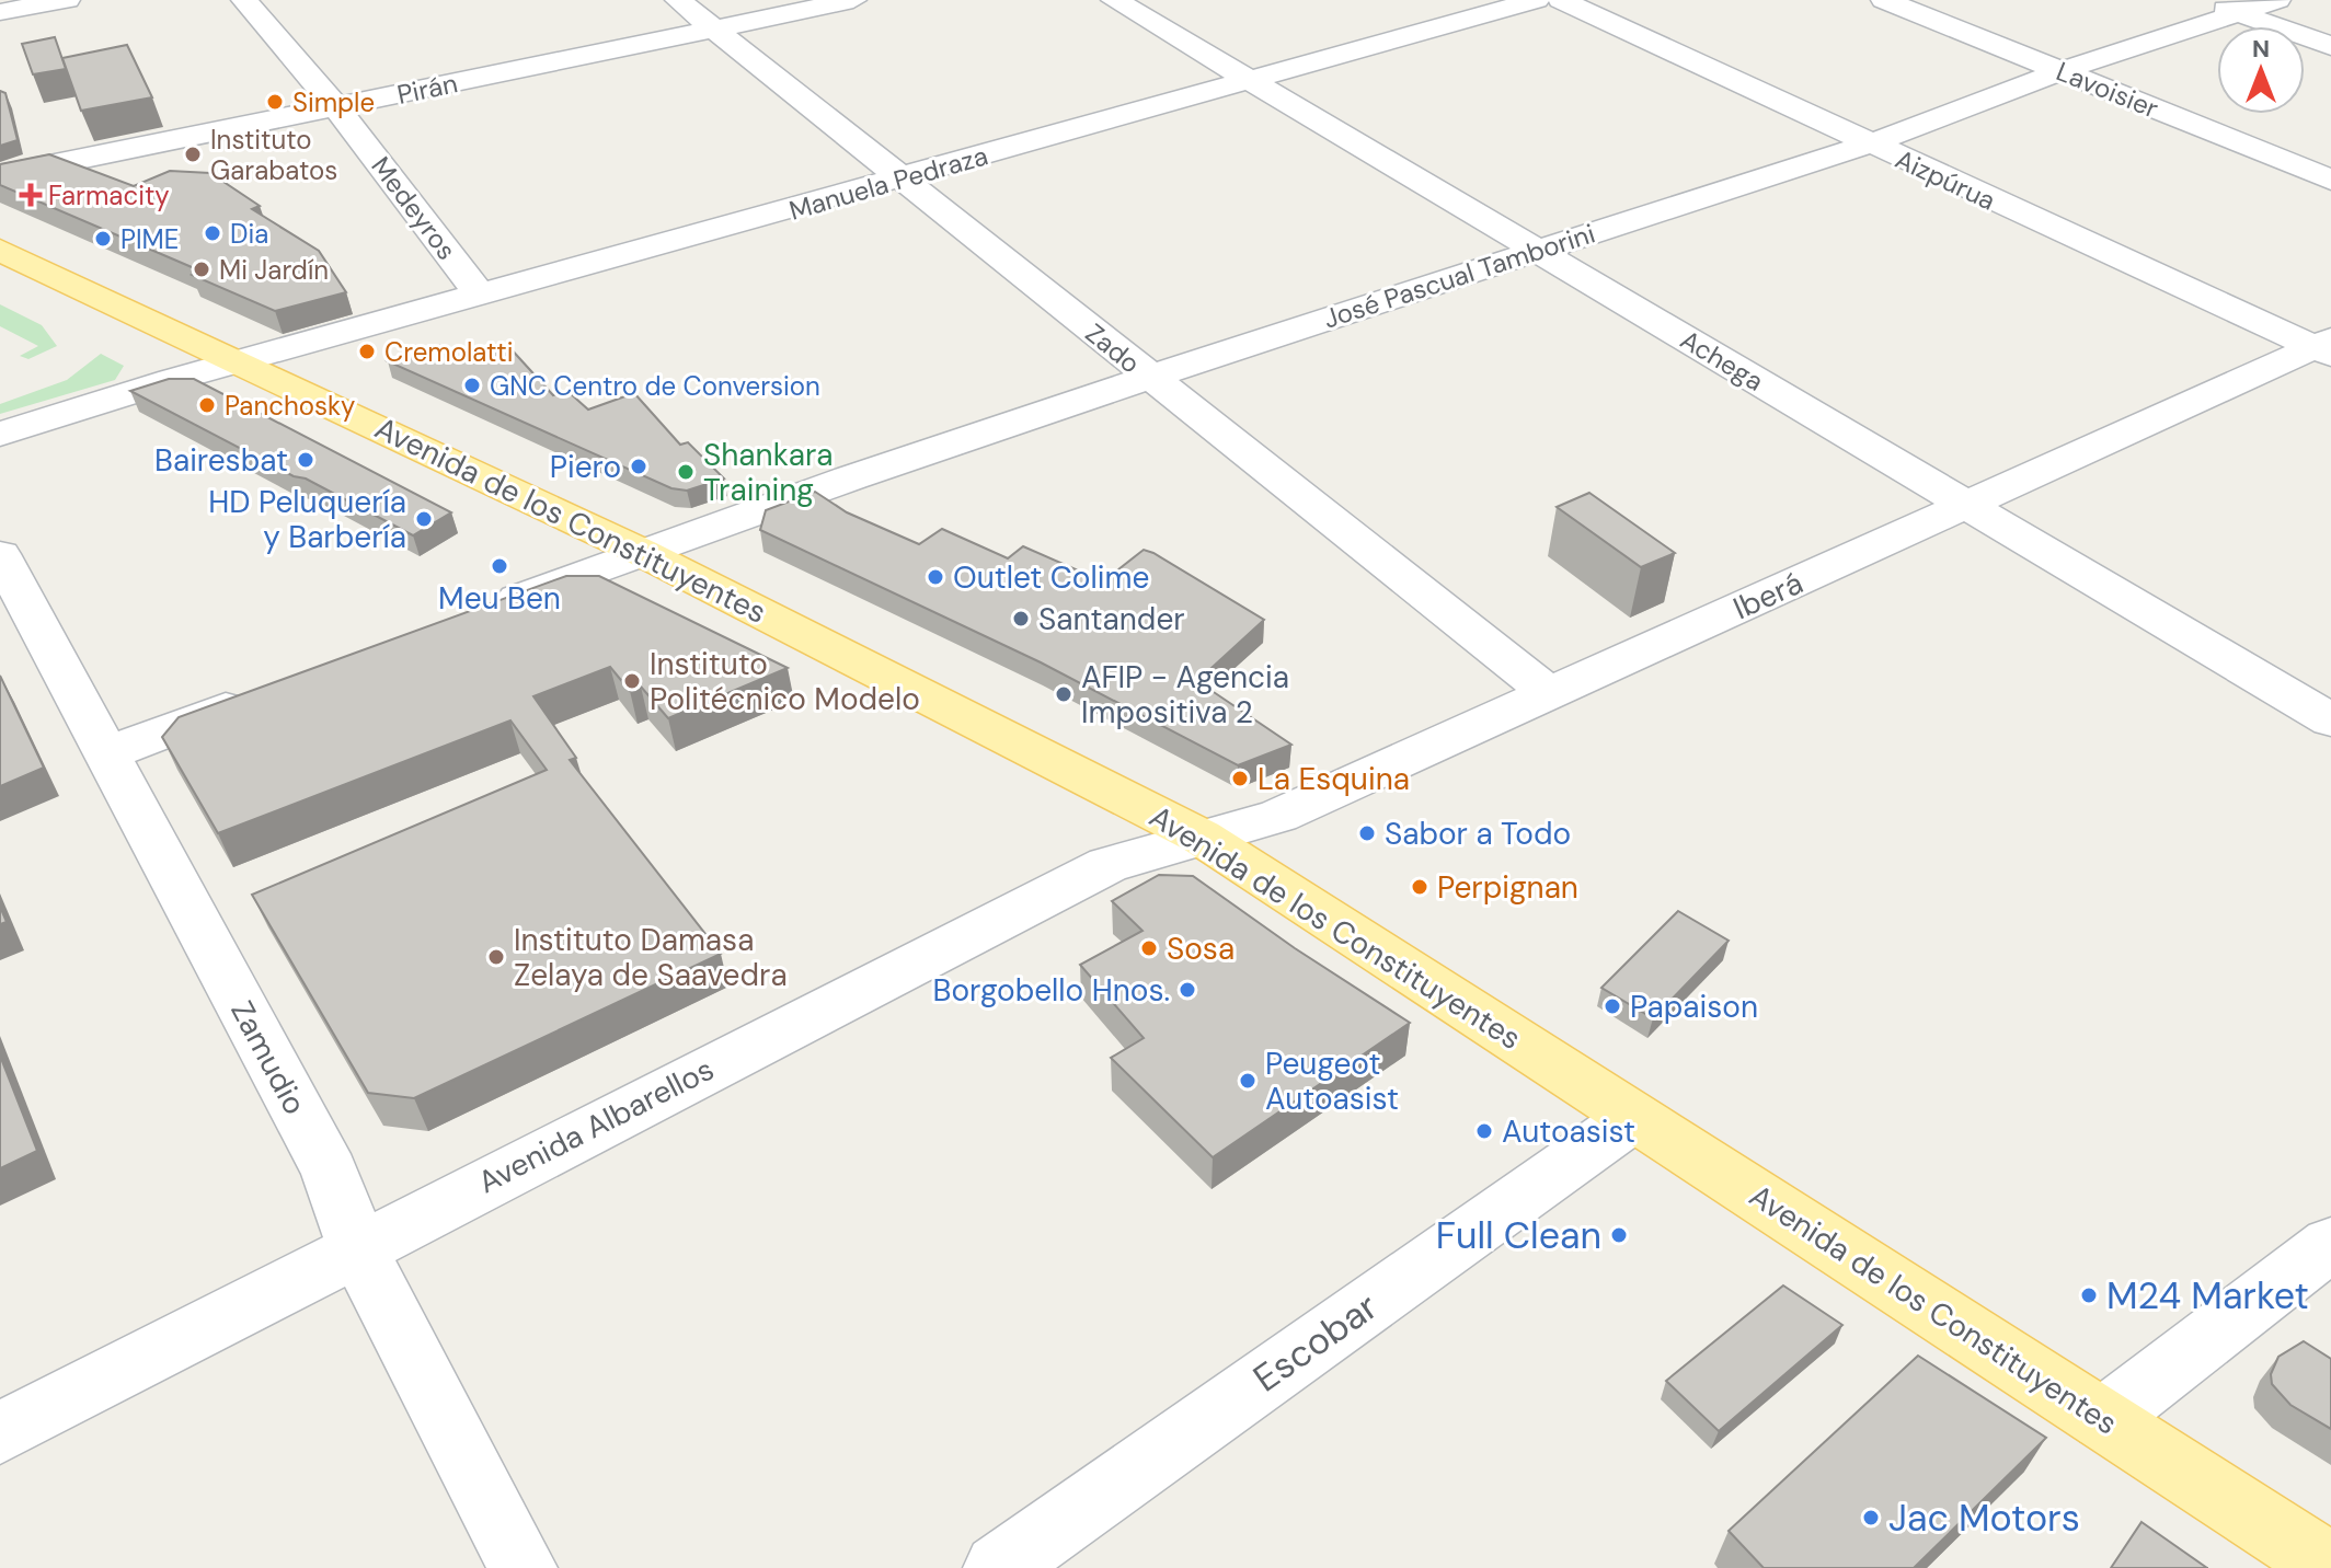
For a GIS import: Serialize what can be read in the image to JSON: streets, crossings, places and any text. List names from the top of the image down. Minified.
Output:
{"streets":{"main road":["Avenida de los Constituyentes"],"street":["Pirán","Lavoisier","Aizpúrua","Manuela Pedraza","Medeyros","José Pascual Tamborini","Zado","Achega","Iberá","Zamudio","Avenida Albarellos","Escobar"]},"crossings":[["Pirán","Medeyros"],["Pirán","Zado"],["Lavoisier","José Pascual Tamborini"],["Aizpúrua","José Pascual Tamborini"],["Aizpúrua","Iberá"],["Manuela Pedraza","Medeyros"],["Manuela Pedraza","Zado"],["Manuela Pedraza","Achega"],["Manuela Pedraza","Avenida de los Constituyentes"],["José Pascual Tamborini","Zado"],["José Pascual Tamborini","Achega"],["José Pascual Tamborini","Avenida de los Constituyentes"],["Zado","Iberá"],["Achega","Iberá"],["Avenida de los Constituyentes","Iberá"],["Avenida de los Constituyentes","Avenida Albarellos"],["Avenida de los Constituyentes","Escobar"],["Iberá","Avenida Albarellos"],["Zamudio","Avenida Albarellos"]],"places":{"other":["Simple","Instituto Garabatos","Dia","PIME","Mi Jardín","Cremolatti","GNC Centro de Conversion","Panchosky","Bairesbat","Piero","Shankara Training","HD Peluquería y Barbería","Meu Ben","Outlet Colime","Santander","Instituto Politécnico Modelo","AFIP - Agencia Impositiva 2","La Esquina","Sabor a Todo","Perpignan","Sosa","Instituto Damasa Zelaya de Saavedra","Borgobello Hnos.","Papaison","Peugeot Autoasist","Autoasist","Full Clean","M24 Market","Jac Motors"],"health":["Farmacity"]},"north":"top"}
